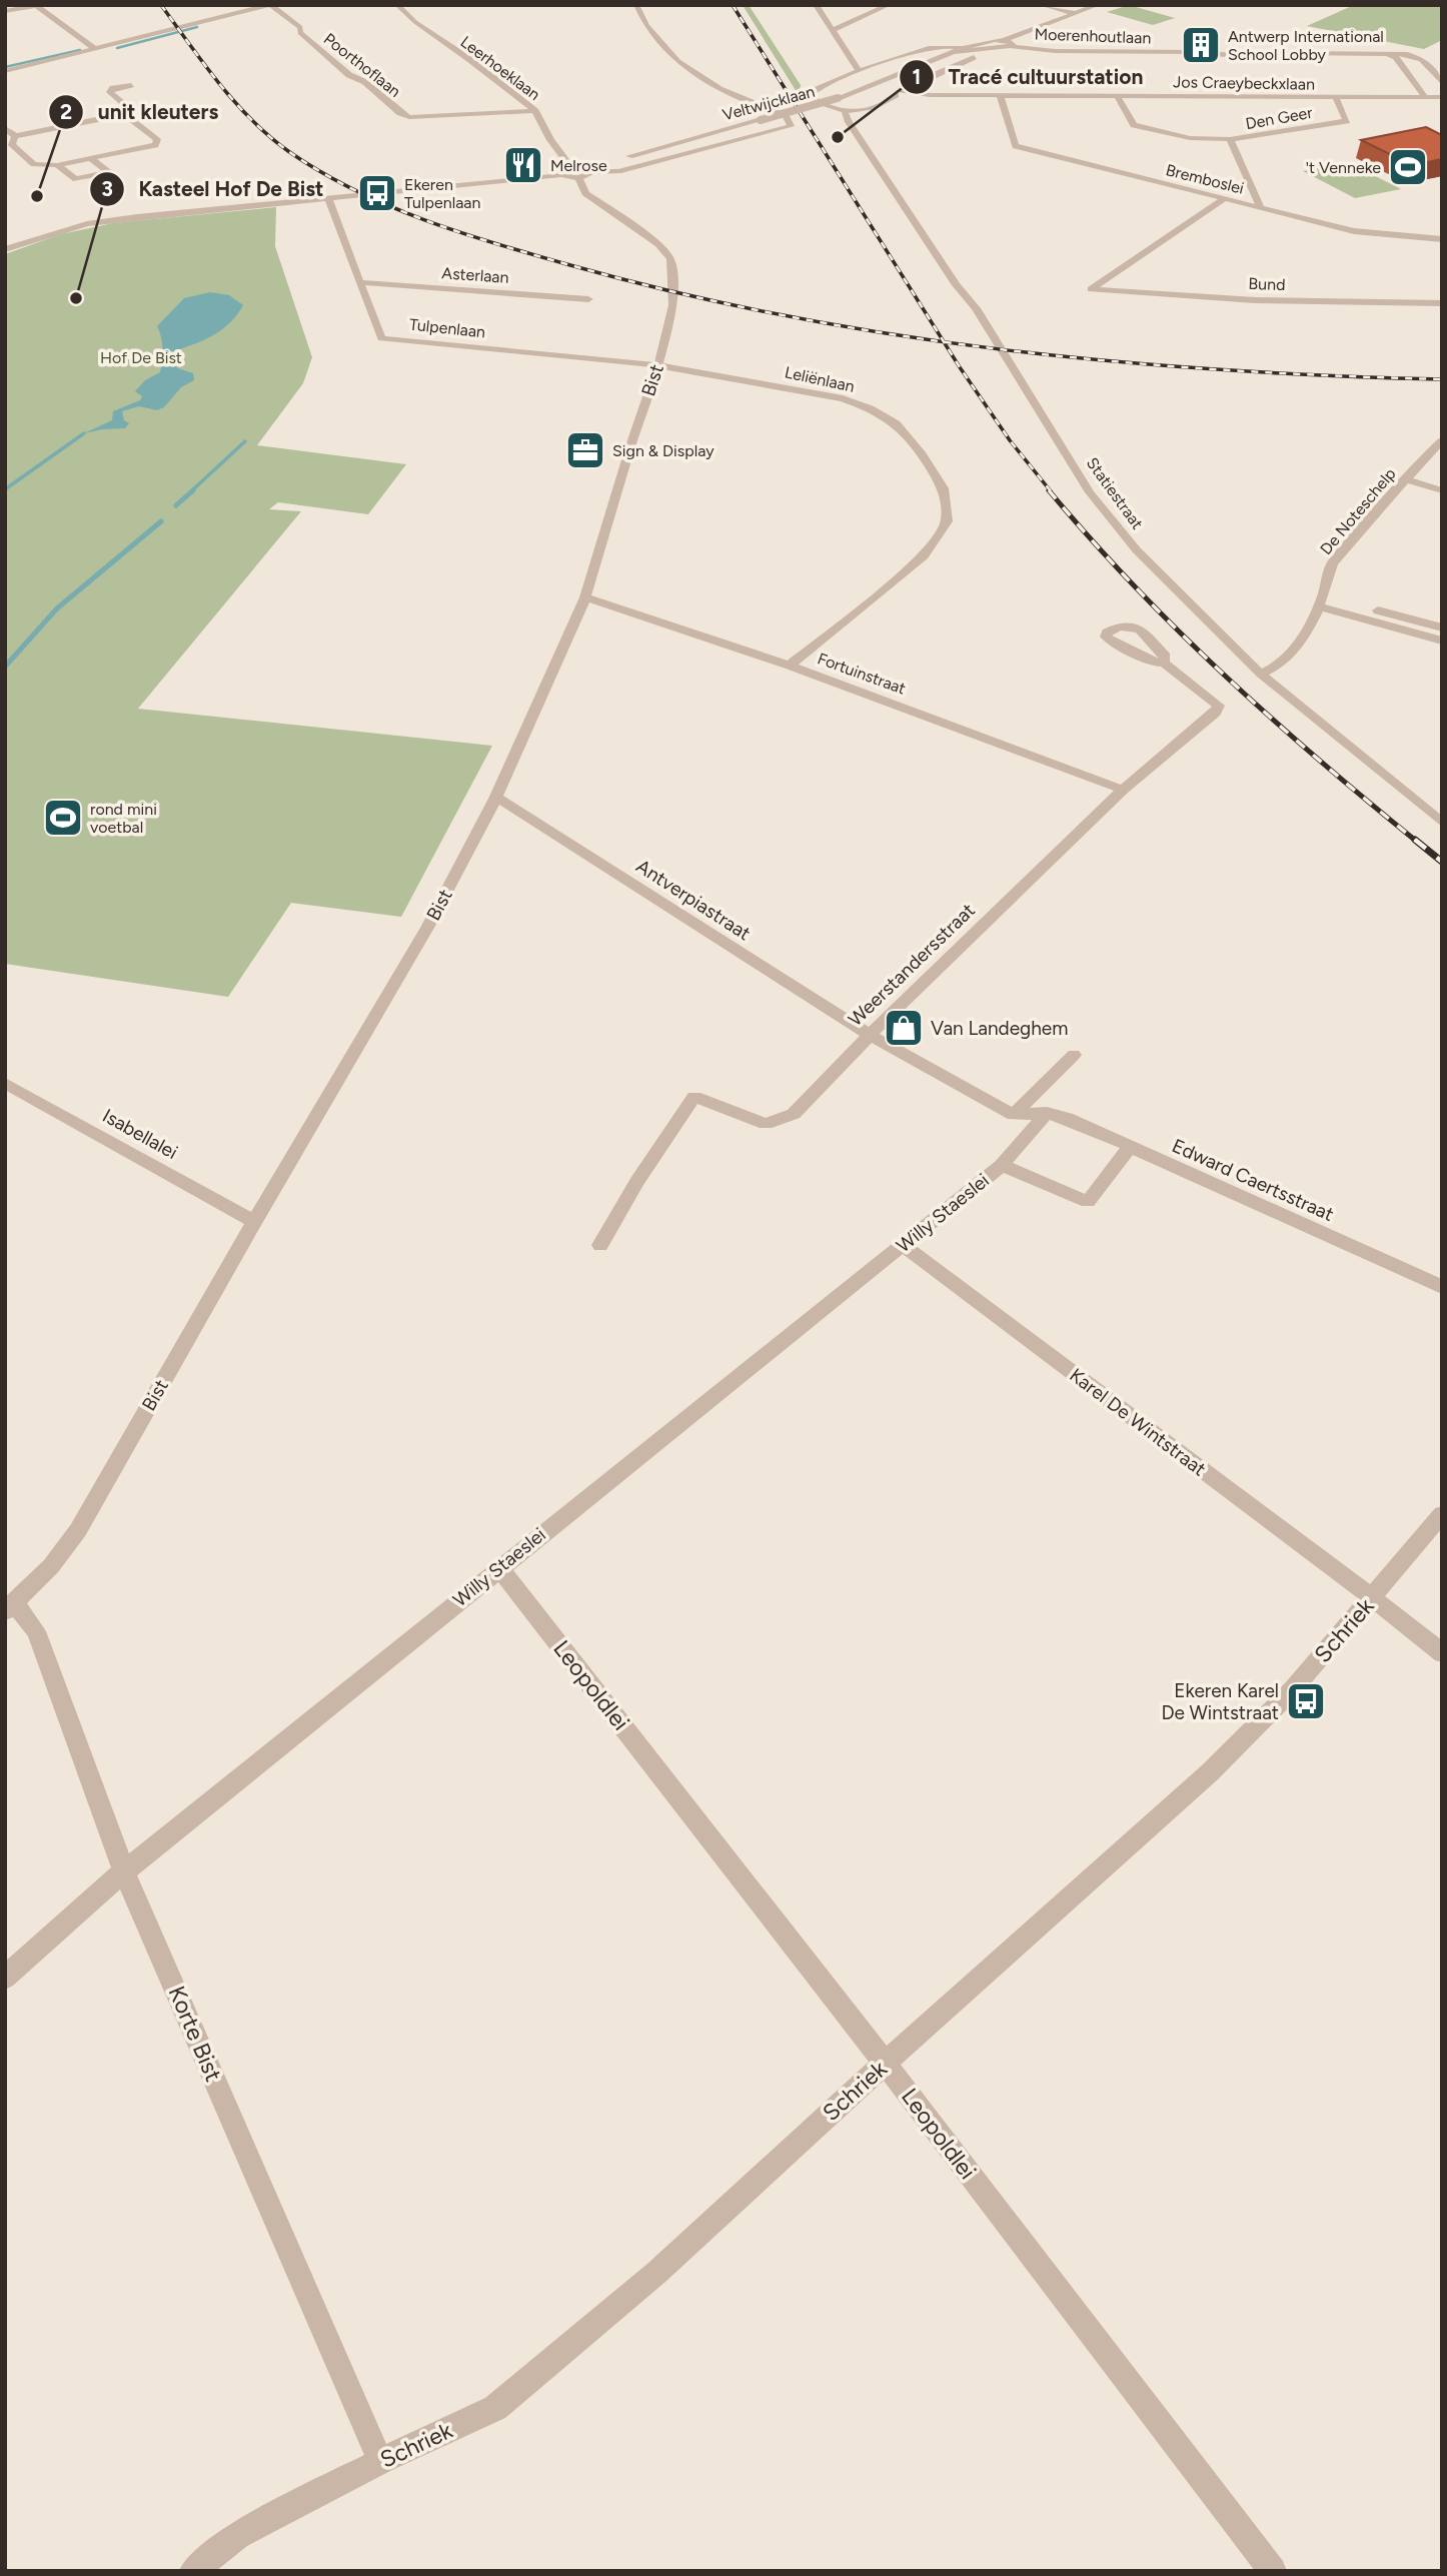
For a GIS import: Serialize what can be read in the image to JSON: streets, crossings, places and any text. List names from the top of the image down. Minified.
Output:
{"streets":{"street":["Moerenhoutlaan","Poorthoflaan","Leerhoeklaan","Jos Craeybeckxlaan","Veltwijcklaan","Den Geer","Bremboslei","Asterlaan","Bund","Tulpenlaan","Leliënlaan","Bist","Statiestraat","De Noteschelp","Fortuinstraat","Antverpiastraat","Weerstandersstraat","Isabellalei","Edward Caertsstraat","Willy Staeslei","Karel De Wintstraat","Schriek","Leopoldlei","Korte Bist"]},"crossings":[["Moerenhoutlaan","Veltwijcklaan"],["Poorthoflaan","Leerhoeklaan"],["Leerhoeklaan","Veltwijcklaan"],["Leerhoeklaan","Bist"],["Jos Craeybeckxlaan","Veltwijcklaan"],["Jos Craeybeckxlaan","Den Geer"],["Jos Craeybeckxlaan","Bremboslei"],["Veltwijcklaan","Tulpenlaan"],["Veltwijcklaan","Bist"],["Veltwijcklaan","Statiestraat"],["Bremboslei","Bund"],["Asterlaan","Tulpenlaan"],["Tulpenlaan","Leliënlaan"],["Tulpenlaan","Bist"],["Leliënlaan","Bist"],["Leliënlaan","Fortuinstraat"],["Bist","Fortuinstraat"],["Bist","Antverpiastraat"],["Bist","Isabellalei"],["Bist","Korte Bist"],["Statiestraat","De Noteschelp"],["Fortuinstraat","Weerstandersstraat"],["Antverpiastraat","Weerstandersstraat"],["Edward Caertsstraat","Willy Staeslei"],["Willy Staeslei","Karel De Wintstraat"],["Willy Staeslei","Leopoldlei"],["Willy Staeslei","Korte Bist"],["Karel De Wintstraat","Schriek"],["Schriek","Leopoldlei"],["Schriek","Korte Bist"]],"parks":["Hof De Bist"],"places":{"building":["Antwerp International School Lobby"],"other":["Tracé cultuurstation","unit kleuters","Kasteel Hof De Bist"],"restaurant":["Melrose"],"sports":["'t Venneke","rond mini voetbal"],"bus stop":["Ekeren Tulpenlaan","Ekeren Karel De Wintstraat"],"office":["Sign & Display"],"shop":["Van Landeghem"]}}
